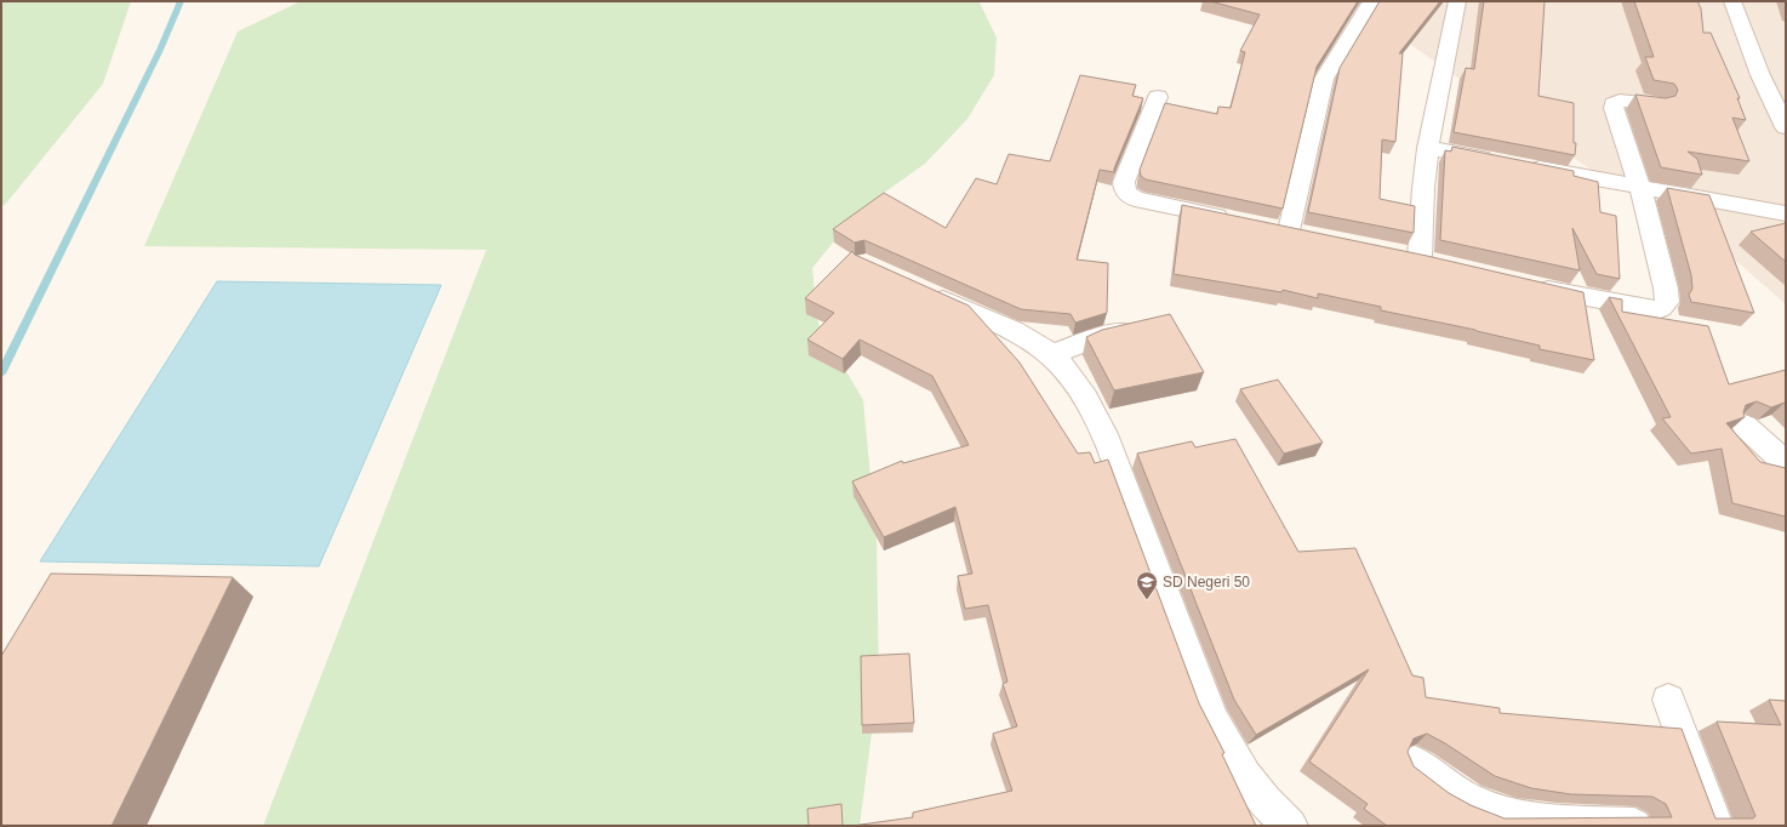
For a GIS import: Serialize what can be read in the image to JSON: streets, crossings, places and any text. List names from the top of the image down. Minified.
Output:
{"places":{"school or university":["SD Negeri 50"]}}
